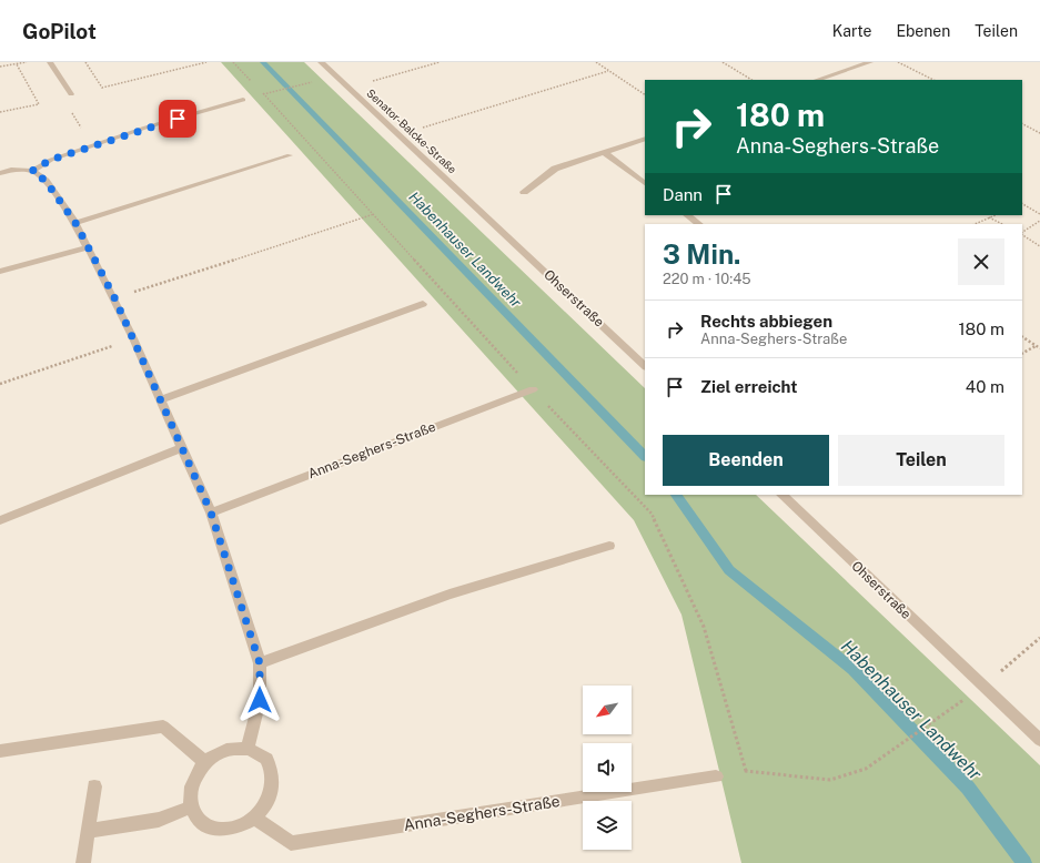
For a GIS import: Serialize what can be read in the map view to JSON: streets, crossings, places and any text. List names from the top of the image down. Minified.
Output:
{"streets":{"street":["Senator-Balcke-Straße","Ohserstraße","Anna-Seghers-Straße"]},"crossings":[["Senator-Balcke-Straße","Ohserstraße"]],"water":["Habenhauser Landwehr"],"north":"bottom left","page":{"header":"GoPilot","nav":["Karte","Ebenen","Teilen"],"turn":["180 m","Anna-Seghers-Straße"],"then":"Dann","heading":["3 Min.","220 m · 10:45"],"list":[{"name":"Rechts abbiegen","note":"Anna-Seghers-Straße","value":"180 m"},{"name":"Ziel erreicht","value":"40 m"}],"buttons":["Beenden","Teilen"]}}
